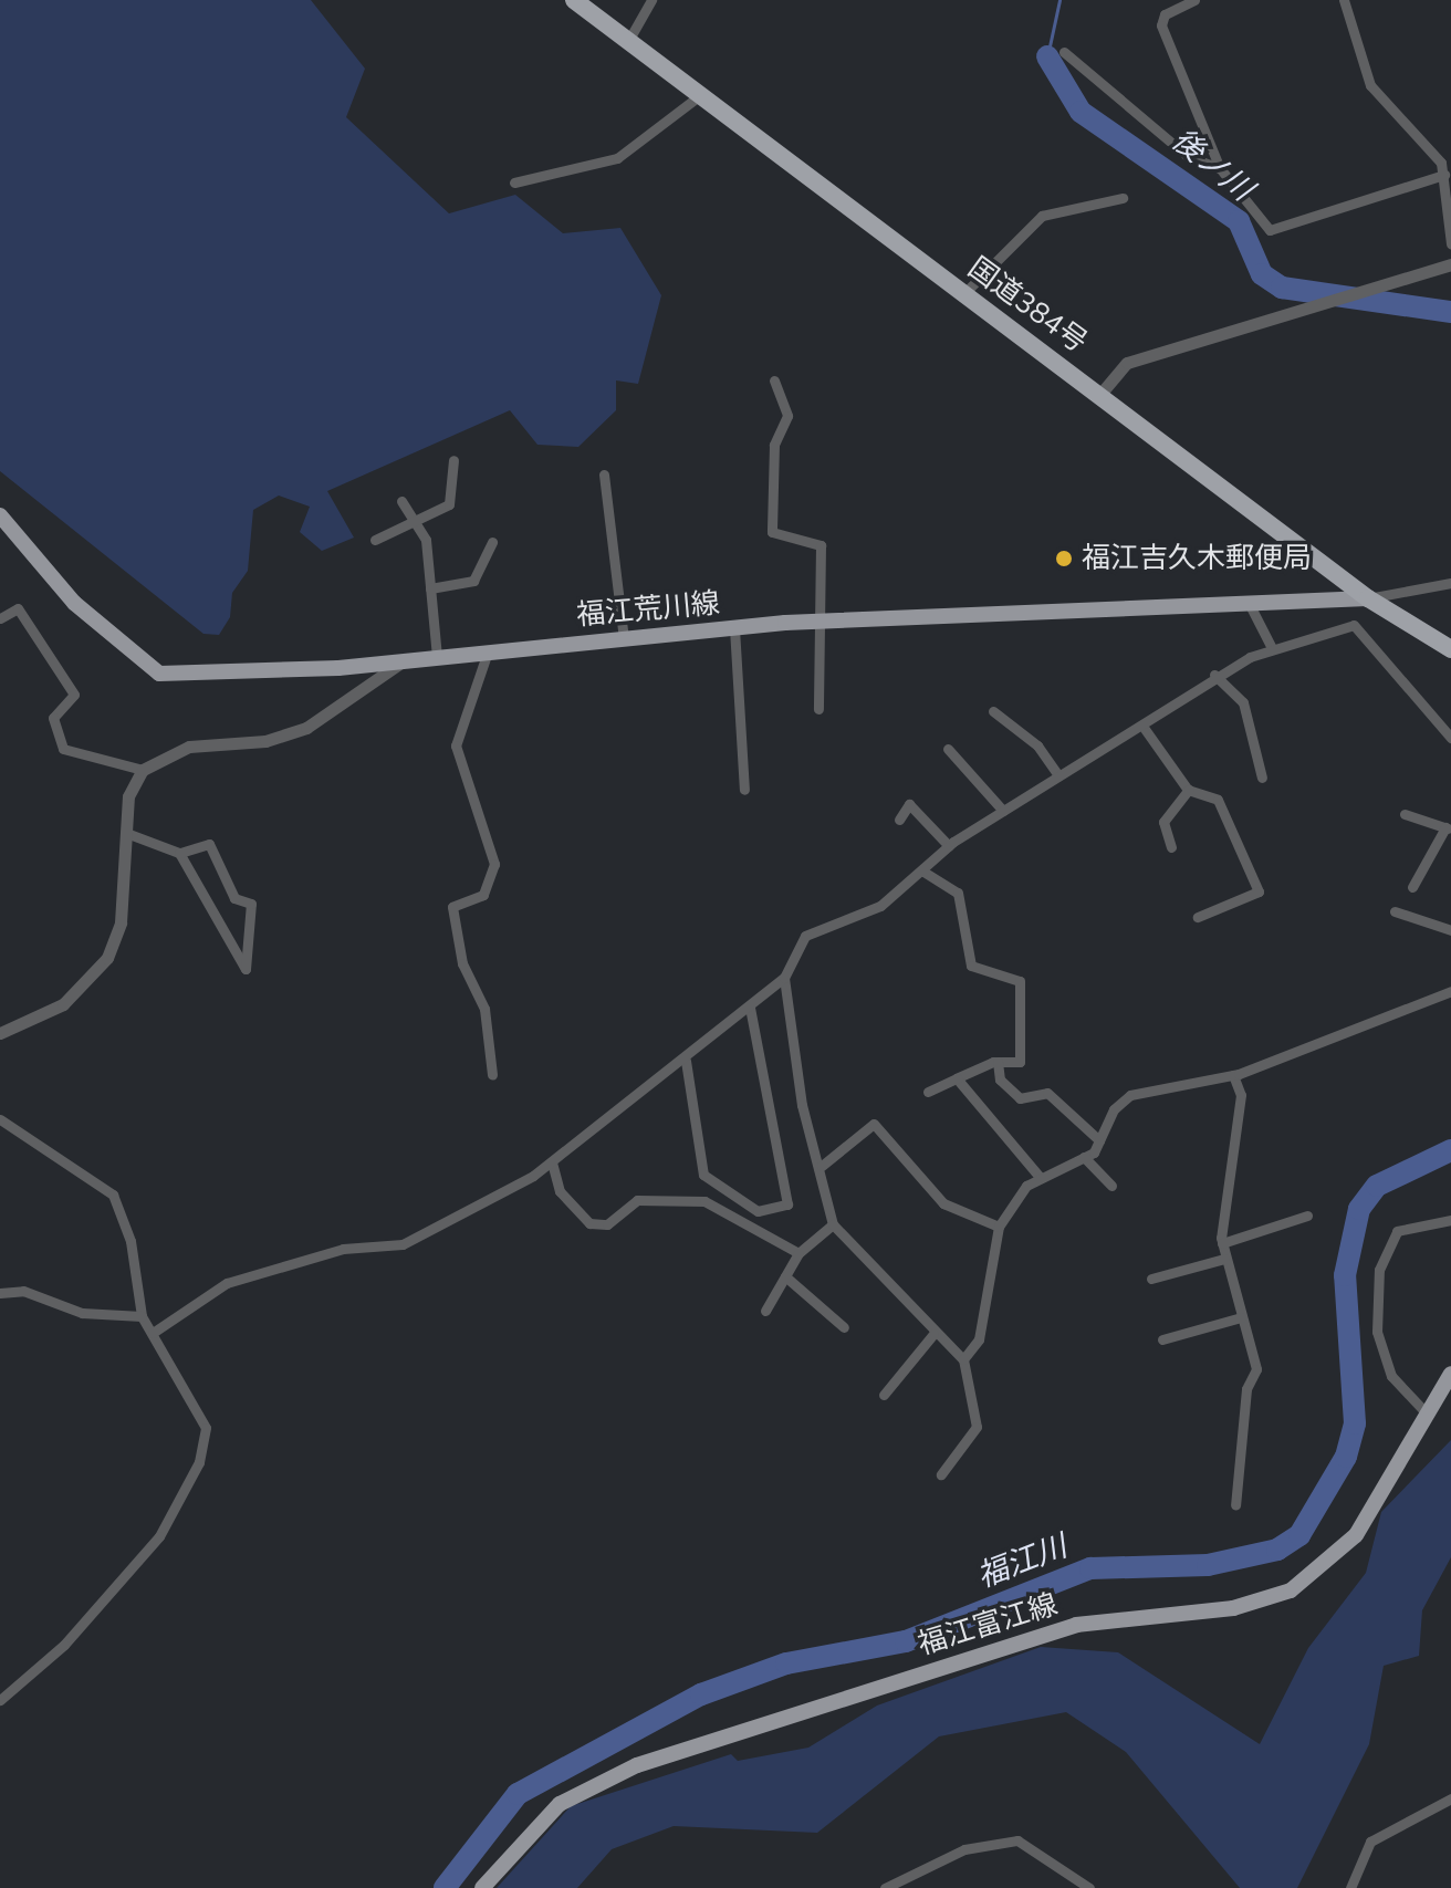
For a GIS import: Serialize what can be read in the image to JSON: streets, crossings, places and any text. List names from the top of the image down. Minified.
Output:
{"streets":{"highway":["国道384号"],"main road":["福江荒川線","福江富江線"]},"crossings":[["国道384号","福江荒川線"]],"water":["後ノ川","福江川"],"places":["福江吉久木郵便局"]}
